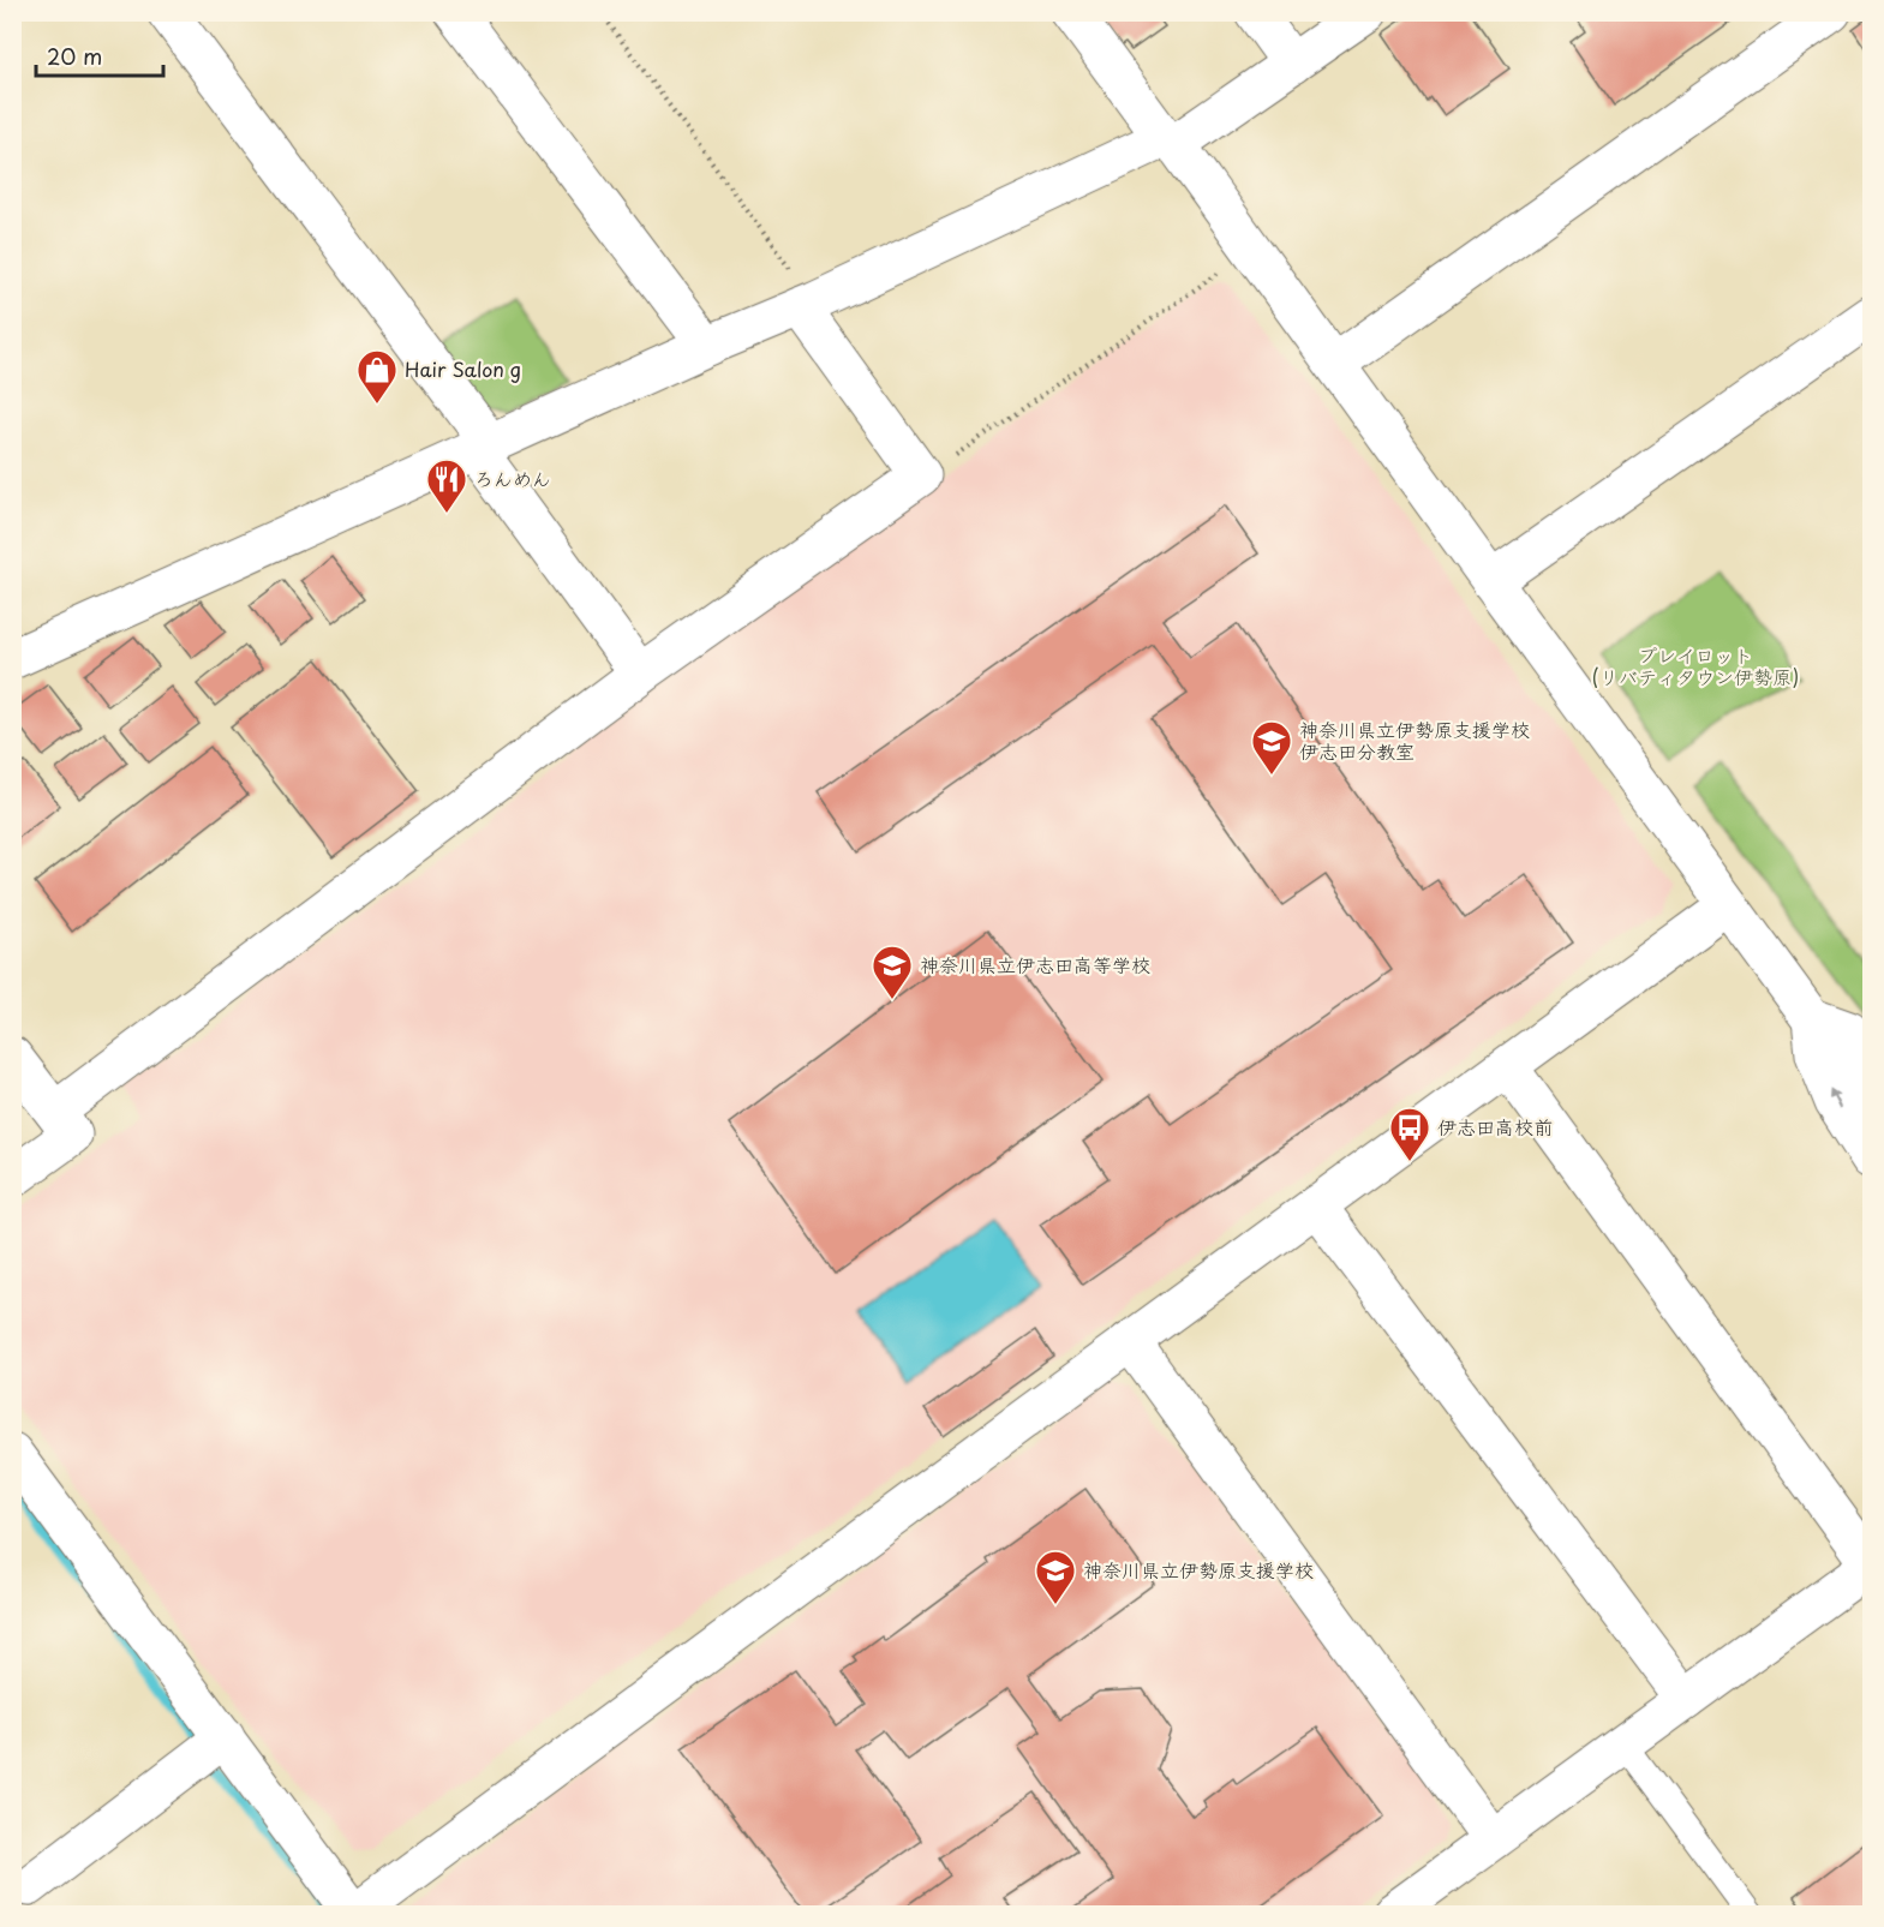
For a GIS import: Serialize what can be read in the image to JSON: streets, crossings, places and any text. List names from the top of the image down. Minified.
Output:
{"parks":["プレイロット (リバティタウン伊勢原)"],"places":{"shop":["Hair Salon g"],"restaurant":["ろんめん"],"school or university":["神奈川県立伊勢原支援学校 伊志田分教室","神奈川県立伊志田高等学校","神奈川県立伊勢原支援学校"],"bus stop":["伊志田高校前"]},"scale_bar":"20 m"}
